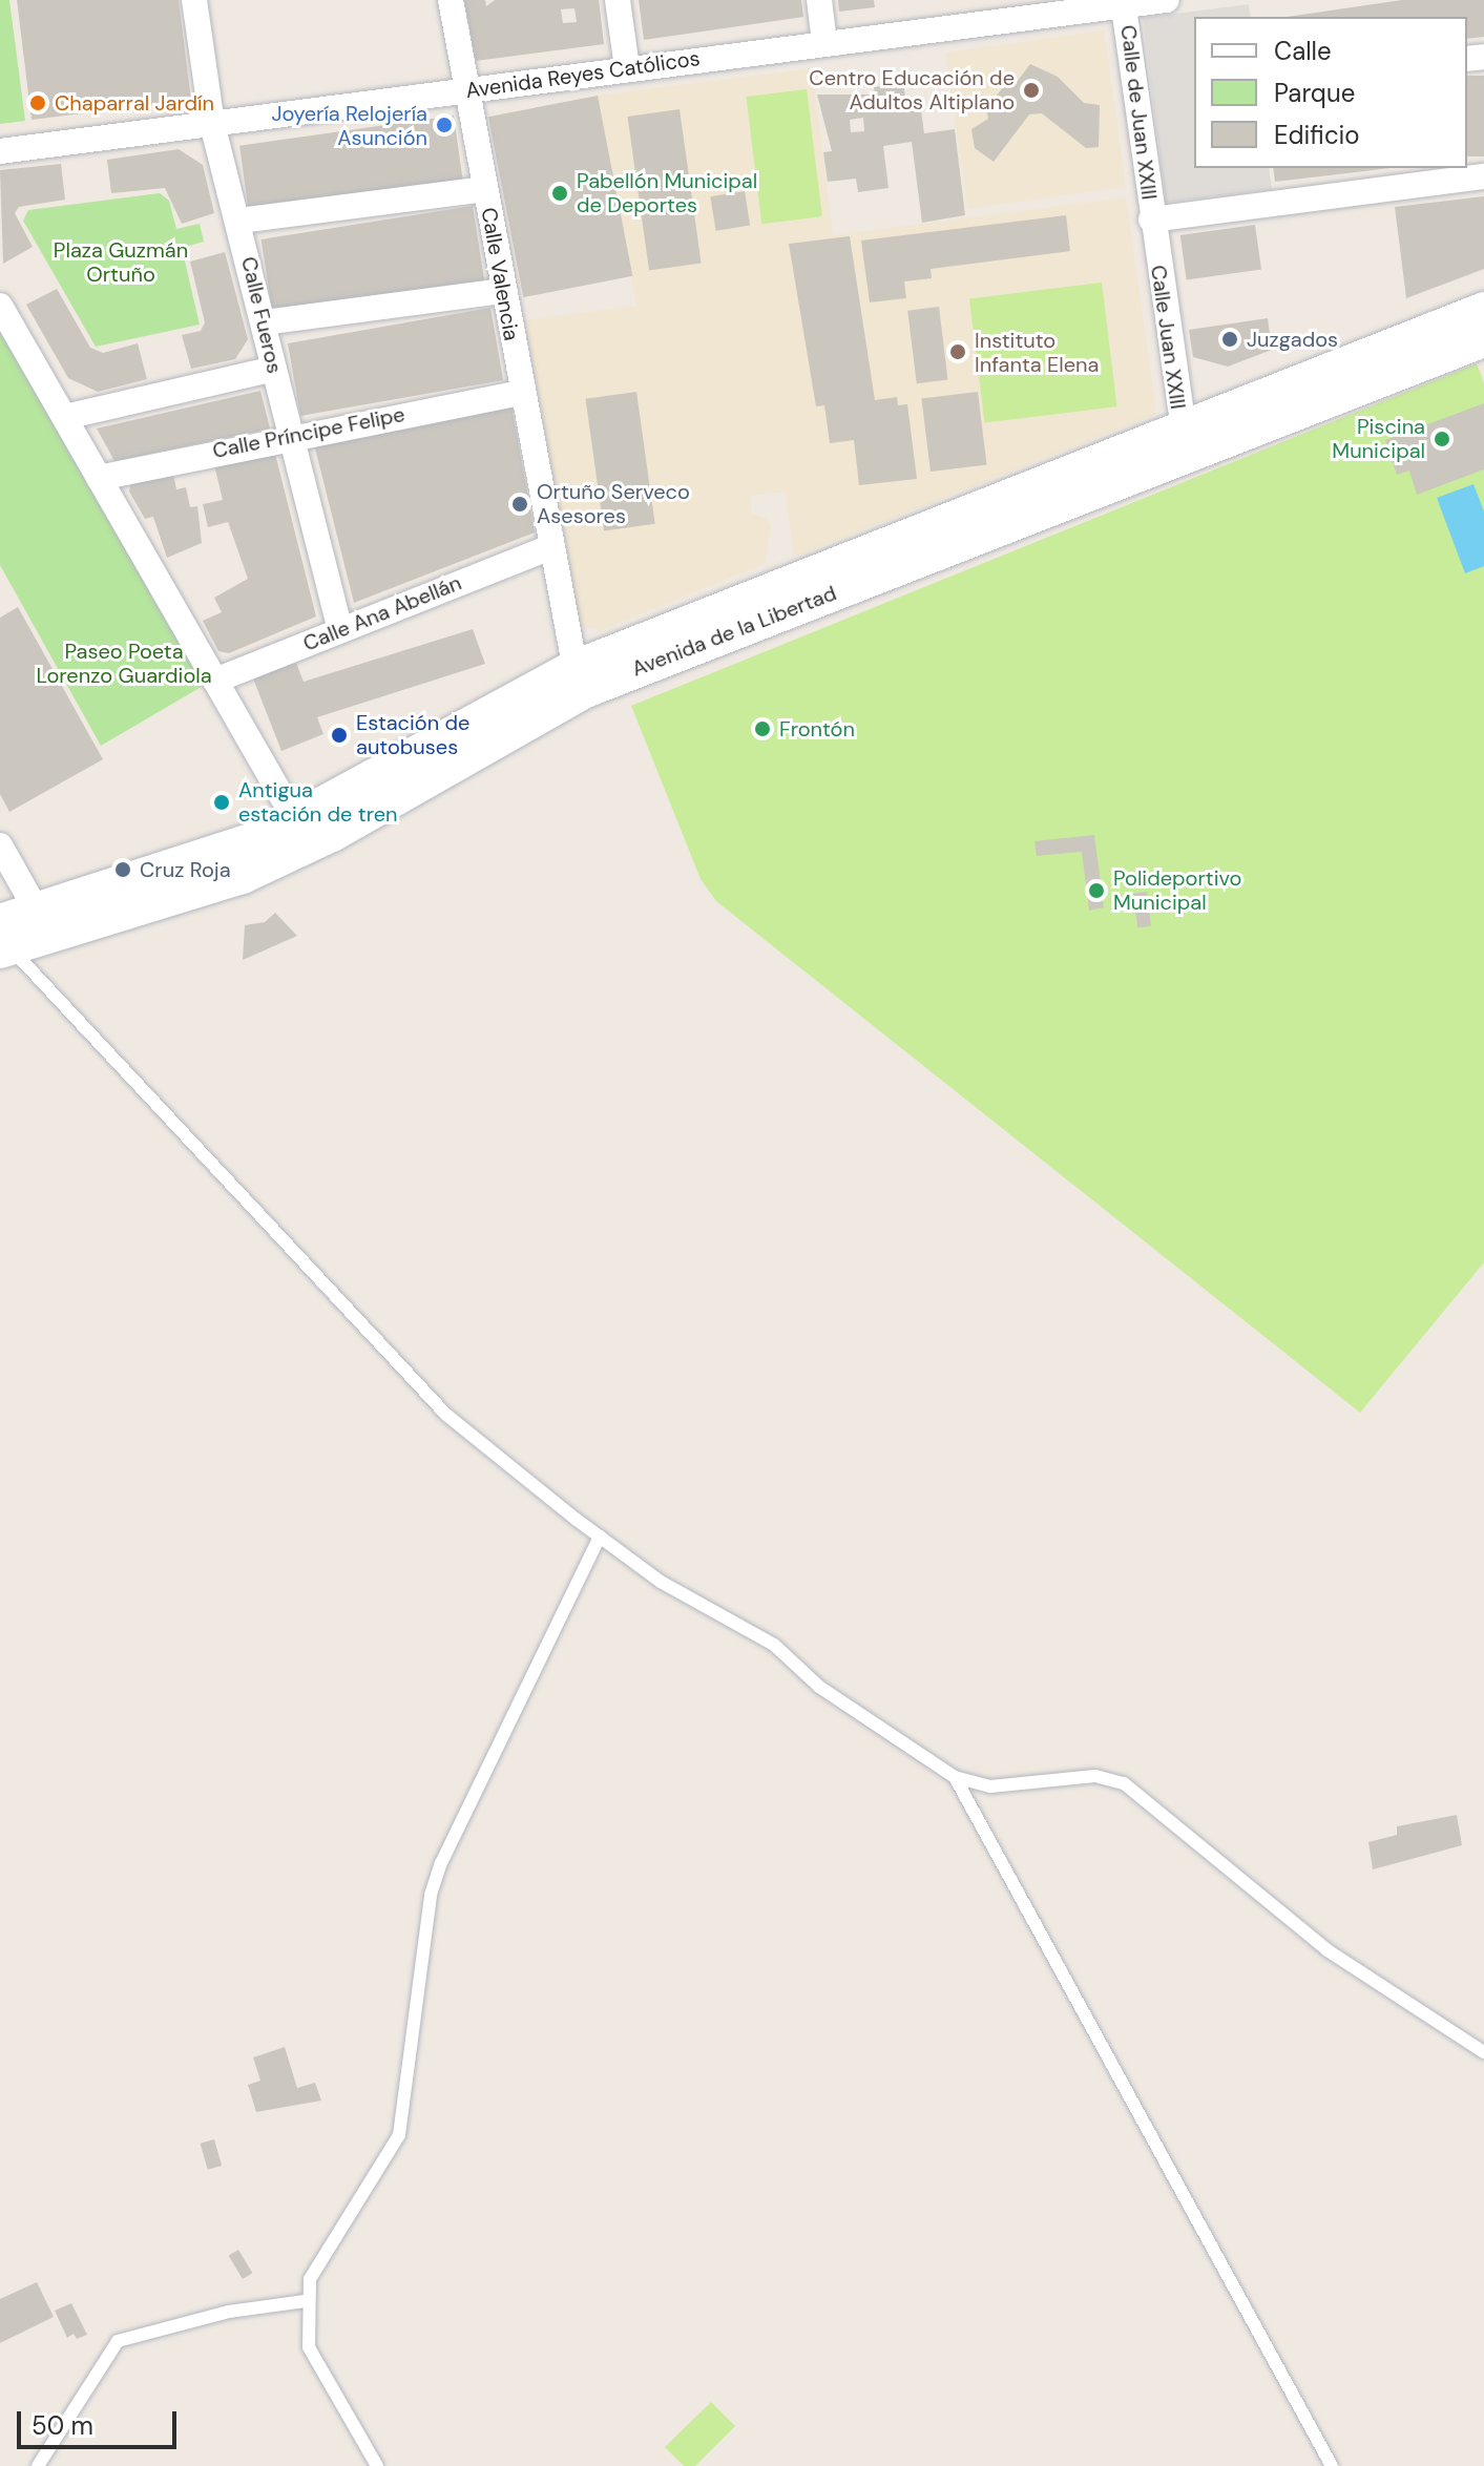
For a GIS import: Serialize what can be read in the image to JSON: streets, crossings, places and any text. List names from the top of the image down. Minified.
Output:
{"streets":{"street":["Avenida Reyes Católicos","Calle de Juan XXIII","Calle Valencia","Calle Fueros","Calle Juan XXIII","Calle Príncipe Felipe","Calle Ana Abellán"]},"crossings":[["Avenida Reyes Católicos","Calle de Juan XXIII"],["Avenida Reyes Católicos","Calle Valencia"],["Avenida Reyes Católicos","Calle Fueros"],["Calle de Juan XXIII","Calle Juan XXIII"],["Calle Valencia","Calle Príncipe Felipe"],["Calle Valencia","Calle Ana Abellán"],["Calle Fueros","Calle Príncipe Felipe"],["Calle Fueros","Calle Ana Abellán"]],"parks":["Plaza Guzmán Ortuño","Paseo Poeta Lorenzo Guardiola"],"places":["Centro Educación de Adultos Altiplano","Chaparral Jardín","Joyería Relojería Asunción","Pabellón Municipal de Deportes","Juzgados","Instituto Infanta Elena","Piscina Municipal","Ortuño Serveco Asesores","Frontón","Estación de autobuses","Antigua estación de tren","Cruz Roja","Polideportivo Municipal"],"legend":["Calle","Parque","Edificio"],"scale_bar":"50 m"}
